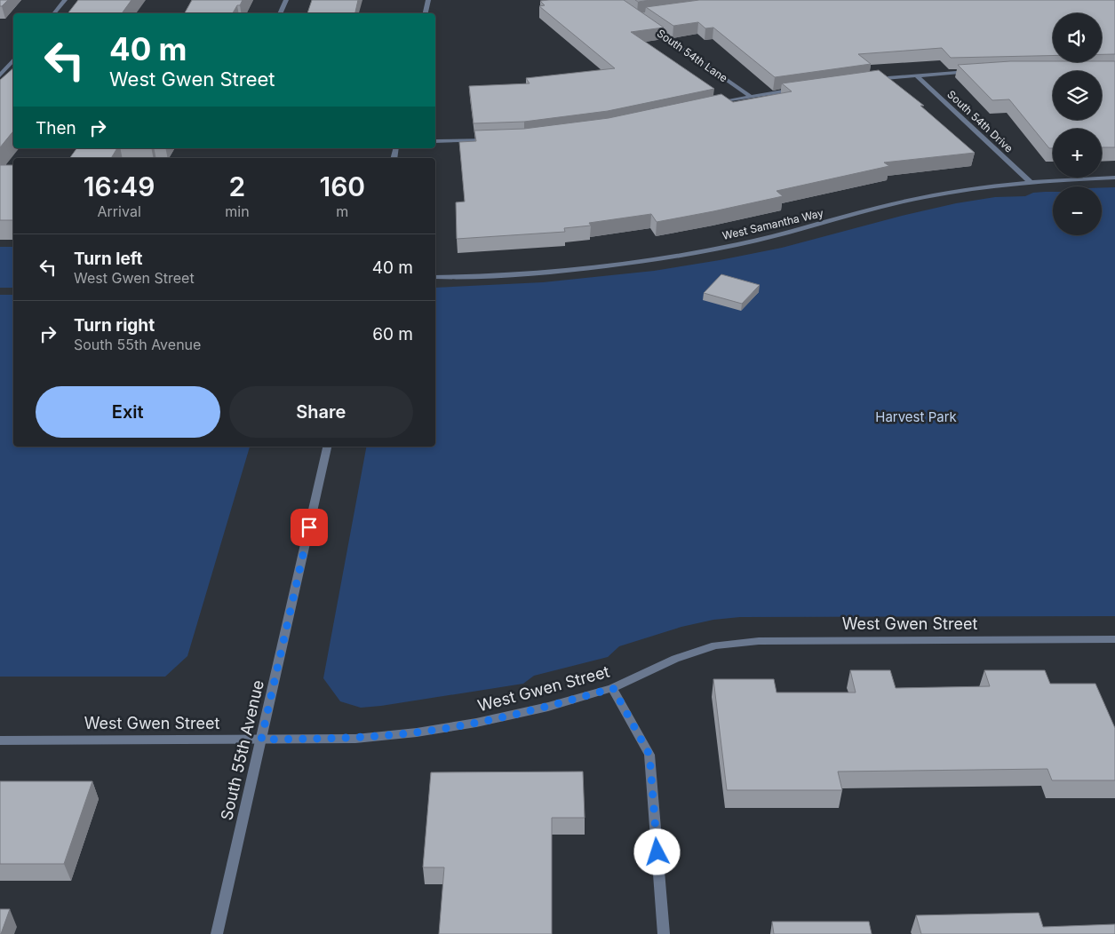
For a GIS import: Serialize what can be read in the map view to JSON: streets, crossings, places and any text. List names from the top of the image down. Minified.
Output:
{"streets":{"street":["South 54th Lane","South 54th Drive","West Samantha Way","West Gwen Street","South 55th Avenue"]},"crossings":[["South 54th Drive","West Samantha Way"],["West Gwen Street","South 55th Avenue"]],"parks":["Harvest Park"],"page":{"map_buttons":["+","−"],"turn":["40 m","West Gwen Street"],"then":"Then","eta":["16:49","Arrival","2","min","160","m"],"list":[{"name":"Turn left","note":"West Gwen Street","value":"40 m"},{"name":"Turn right","note":"South 55th Avenue","value":"60 m"}],"buttons":["Exit","Share"]}}
